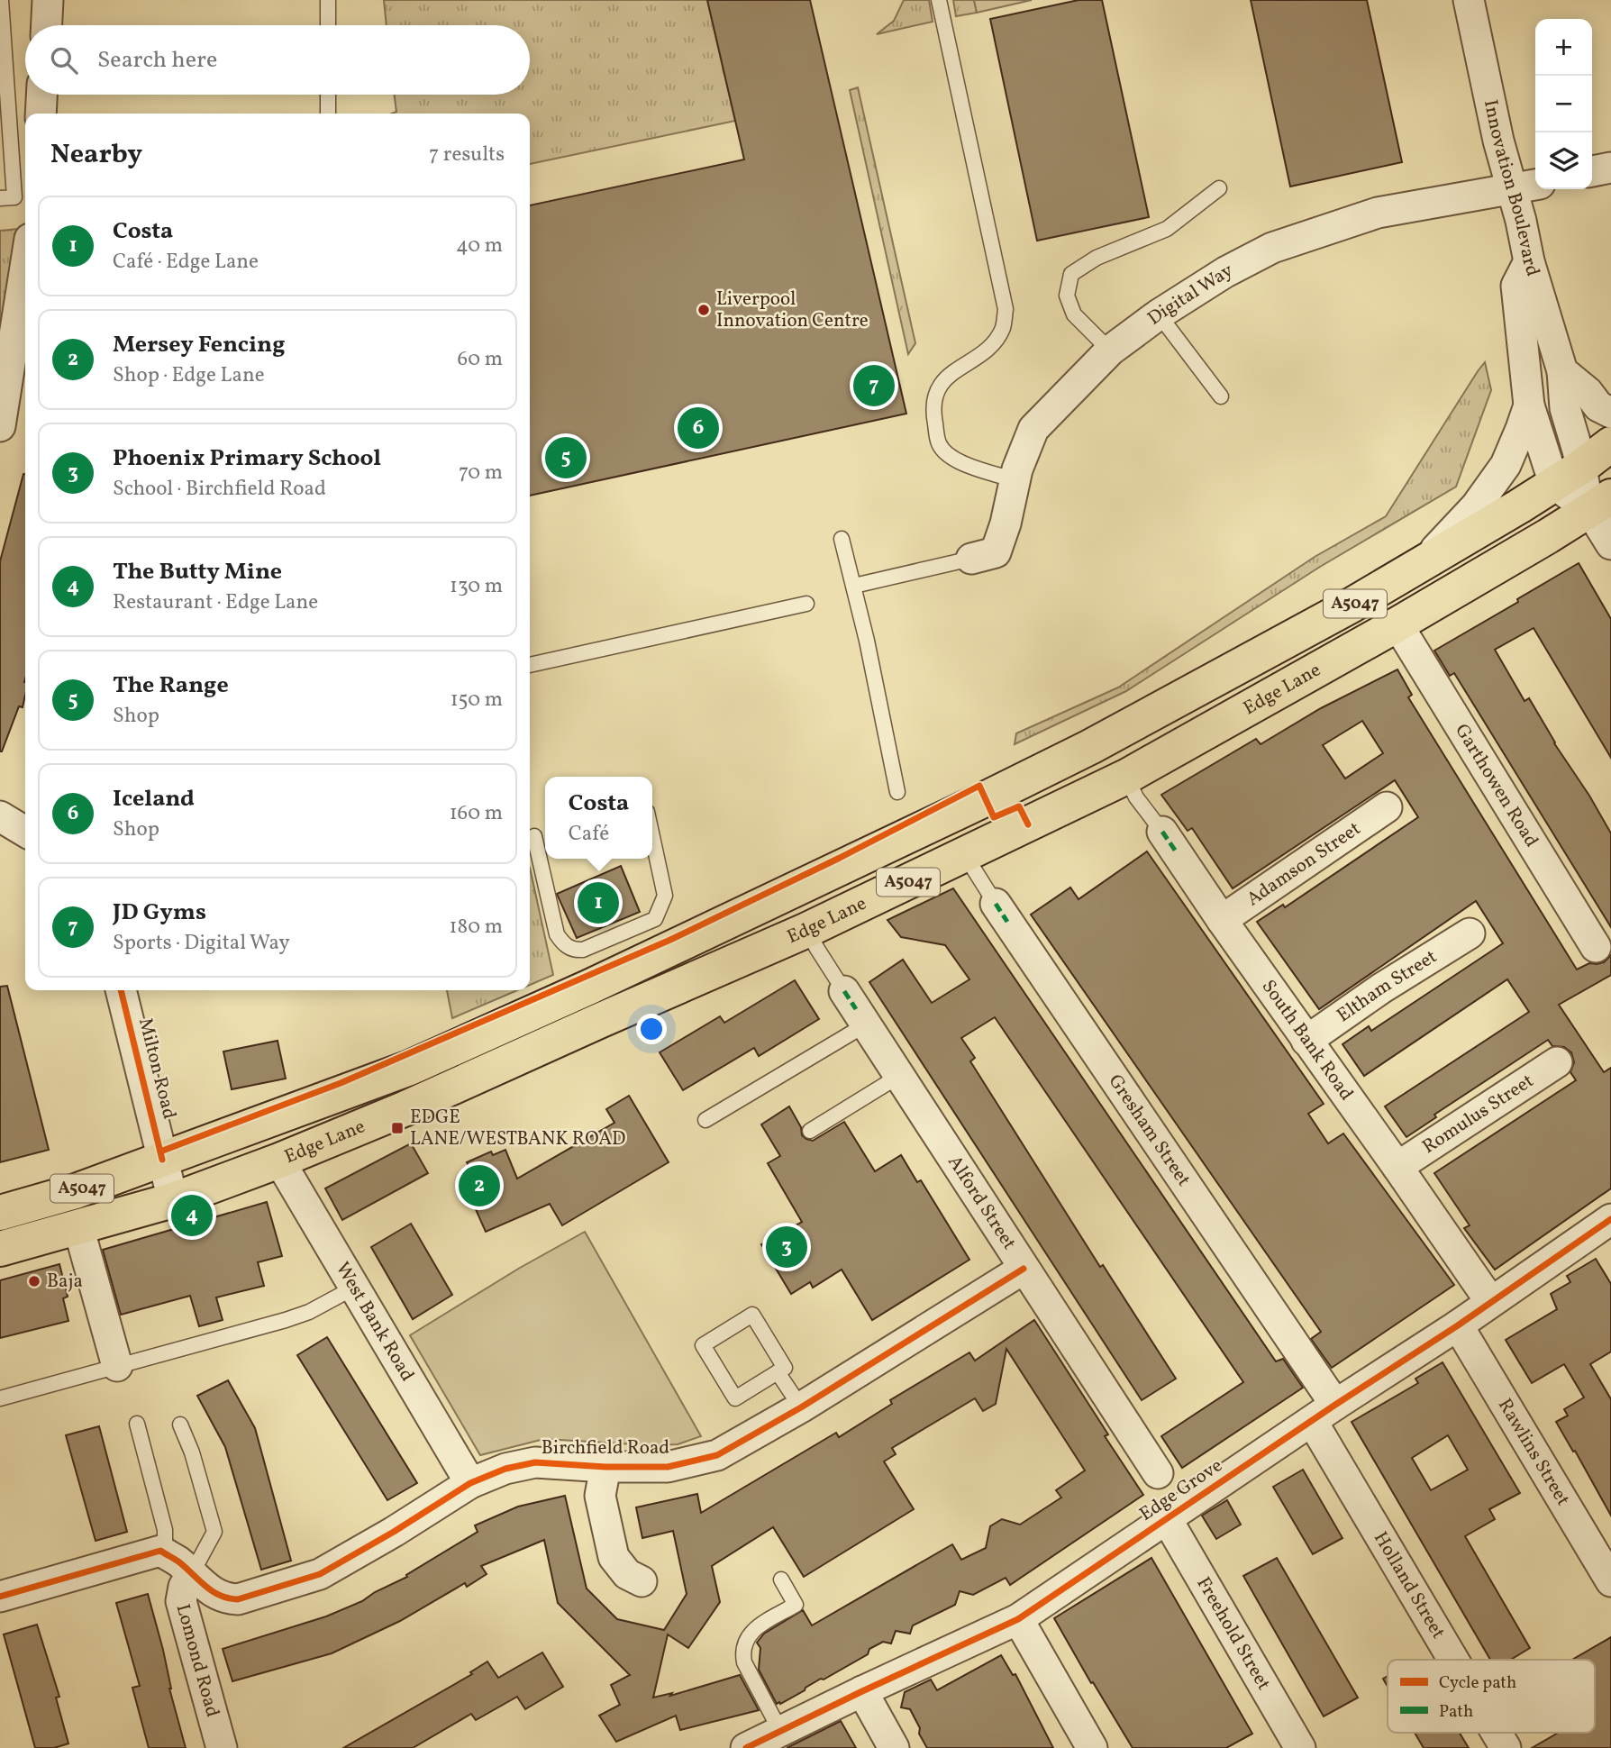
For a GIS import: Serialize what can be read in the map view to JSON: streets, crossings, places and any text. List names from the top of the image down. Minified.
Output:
{"streets":{"highway":["A5047","Edge Lane"],"street":["Innovation Boulevard","Digital Way","Garthowen Road","Adamson Street","Eltham Street","South Bank Road","Milton Road","Romulus Street","Gresham Street","Alford Street","West Bank Road","Birchfield Road","Rawlins Street","Edge Grove","Holland Street","Freehold Street","Lomond Road"]},"crossings":[["Innovation Boulevard","Digital Way"],["Innovation Boulevard","Edge Lane"],["Edge Lane","Garthowen Road"],["Edge Lane","South Bank Road"],["Edge Lane","Milton Road"],["Edge Lane","Gresham Street"],["Edge Lane","Alford Street"],["Edge Lane","West Bank Road"],["Adamson Street","South Bank Road"],["Eltham Street","South Bank Road"],["South Bank Road","Romulus Street"],["South Bank Road","Edge Grove"],["Gresham Street","Edge Grove"],["Gresham Street","Holland Street"],["Alford Street","Birchfield Road"],["West Bank Road","Birchfield Road"],["Birchfield Road","Lomond Road"],["Rawlins Street","Edge Grove"],["Edge Grove","Holland Street"],["Edge Grove","Freehold Street"]],"places":{"other":["Liverpool Innovation Centre","Baja"],"transit":["EDGE LANE/WESTBANK ROAD"]},"legend":["Cycle path","Path"],"page":{"map_buttons":["+","−"],"search":"Search here","heading":["Nearby","7 results"],"list":[{"mark":"1","name":"Costa","note":"Café · Edge Lane","value":"40 m"},{"mark":"2","name":"Mersey Fencing","note":"Shop · Edge Lane","value":"60 m"},{"mark":"3","name":"Phoenix Primary School","note":"School · Birchfield Road","value":"70 m"},{"mark":"4","name":"The Butty Mine","note":"Restaurant · Edge Lane","value":"130 m"},{"mark":"5","name":"The Range","note":"Shop","value":"150 m"},{"mark":"6","name":"Iceland","note":"Shop","value":"160 m"},{"mark":"7","name":"JD Gyms","note":"Sports · Digital Way","value":"180 m"}],"pins":["7","6","5","1","2","4","3"],"popup":["Costa","Café"]}}
